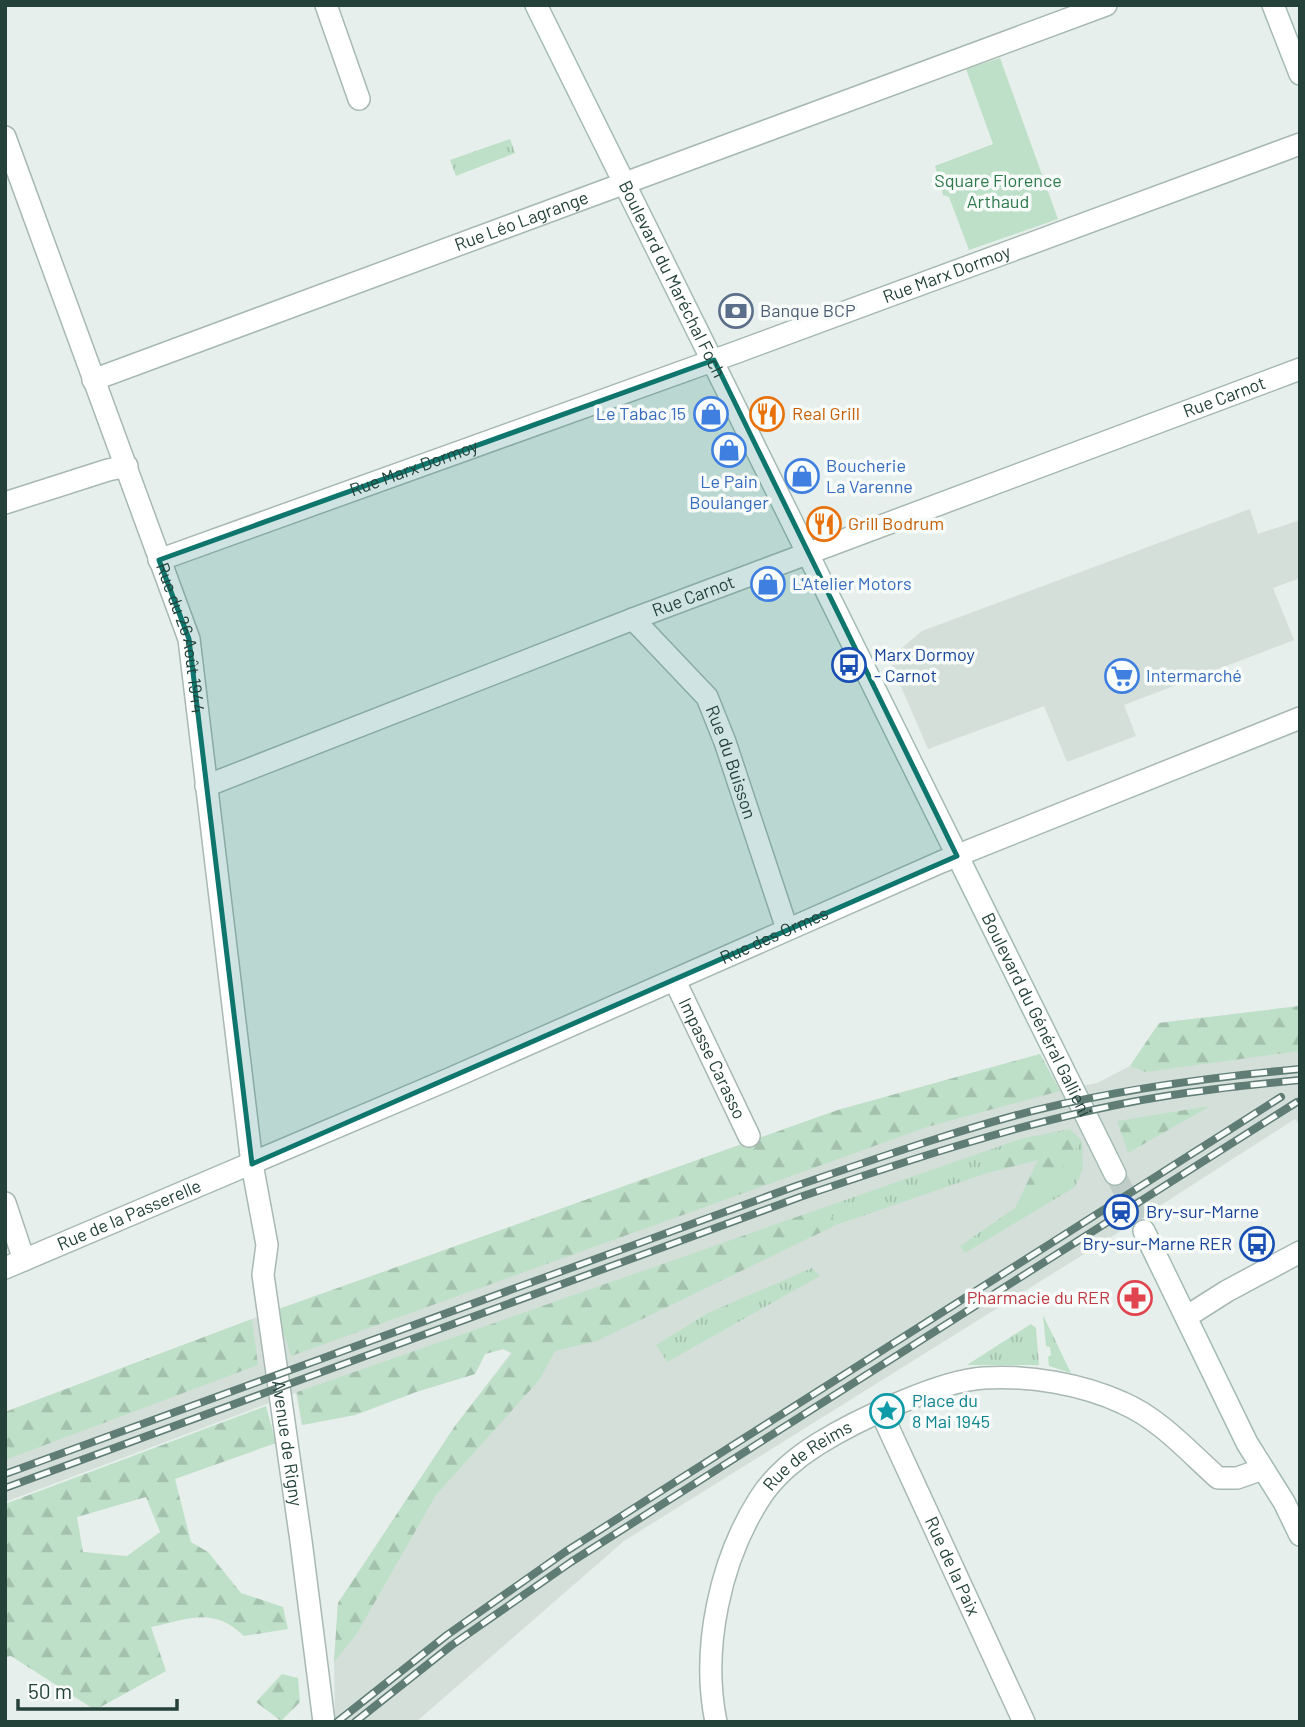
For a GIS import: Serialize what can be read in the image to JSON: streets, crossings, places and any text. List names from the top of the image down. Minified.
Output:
{"streets":{"street":["Rue Léo Lagrange","Rue Marx Dormoy","Boulevard du Maréchal Foch","Rue Carnot","Rue du 26 Août 1944","Rue du Buisson","Rue des Ormes","Boulevard du Général Gallieni","Impasse Carasso","Rue de la Passerelle","Avenue de Rigny","Rue de Reims","Rue de la Paix"]},"crossings":[["Rue Léo Lagrange","Boulevard du Maréchal Foch"],["Rue Léo Lagrange","Rue du 26 Août 1944"],["Rue Marx Dormoy","Boulevard du Maréchal Foch"],["Rue Marx Dormoy","Rue du 26 Août 1944"],["Boulevard du Maréchal Foch","Rue Carnot"],["Boulevard du Maréchal Foch","Rue des Ormes"],["Boulevard du Maréchal Foch","Boulevard du Général Gallieni"],["Rue Carnot","Rue du 26 Août 1944"],["Rue Carnot","Rue du Buisson"],["Rue du 26 Août 1944","Rue des Ormes"],["Rue du 26 Août 1944","Rue de la Passerelle"],["Rue du 26 Août 1944","Avenue de Rigny"],["Rue du Buisson","Rue des Ormes"],["Rue des Ormes","Boulevard du Général Gallieni"],["Rue des Ormes","Impasse Carasso"],["Rue des Ormes","Rue de la Passerelle"],["Rue des Ormes","Avenue de Rigny"],["Rue de la Passerelle","Avenue de Rigny"],["Rue de Reims","Rue de la Paix"]],"parks":["Square Florence Arthaud"],"places":{"bank":["Banque BCP"],"shop":["Le Tabac 15","Le Pain Boulanger","Boucherie La Varenne","L'Atelier Motors"],"restaurant":["Real Grill","Grill Bodrum"],"bus stop":["Marx Dormoy - Carnot","Bry-sur-Marne RER"],"supermarket":["Intermarché"],"station":["Bry-sur-Marne"],"pharmacy":["Pharmacie du RER"],"place":["Place du 8 Mai 1945"]},"scale_bar":"50 m"}
